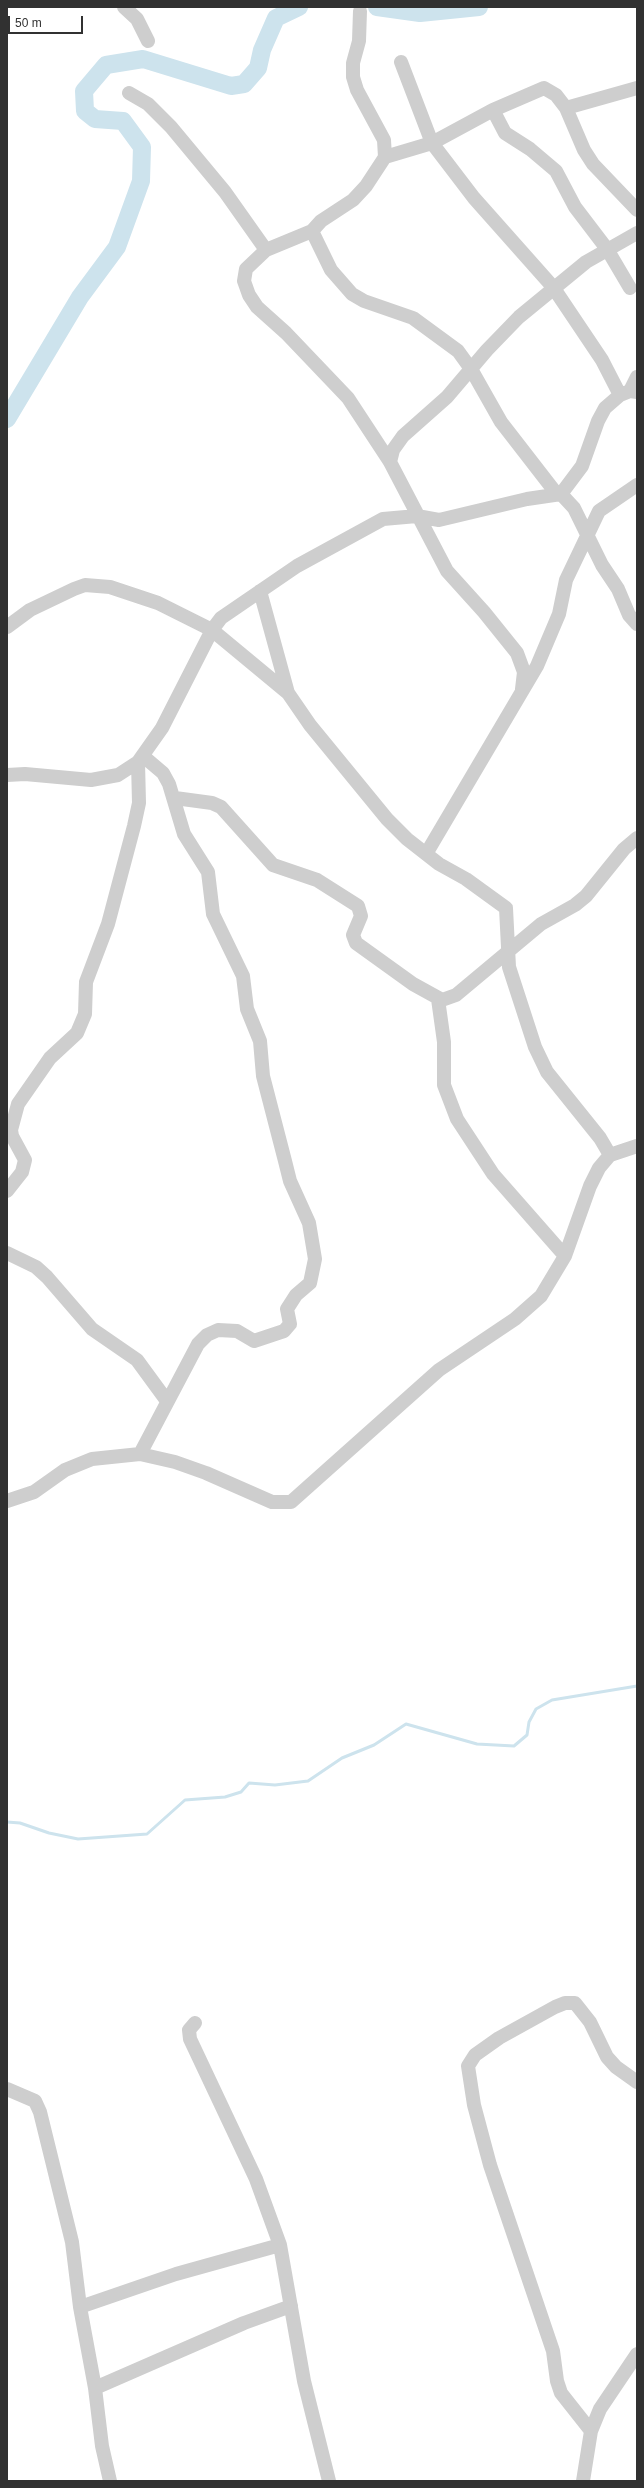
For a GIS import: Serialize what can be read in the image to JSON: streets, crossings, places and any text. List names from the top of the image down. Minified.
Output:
{"scale_bar":"50 m"}
